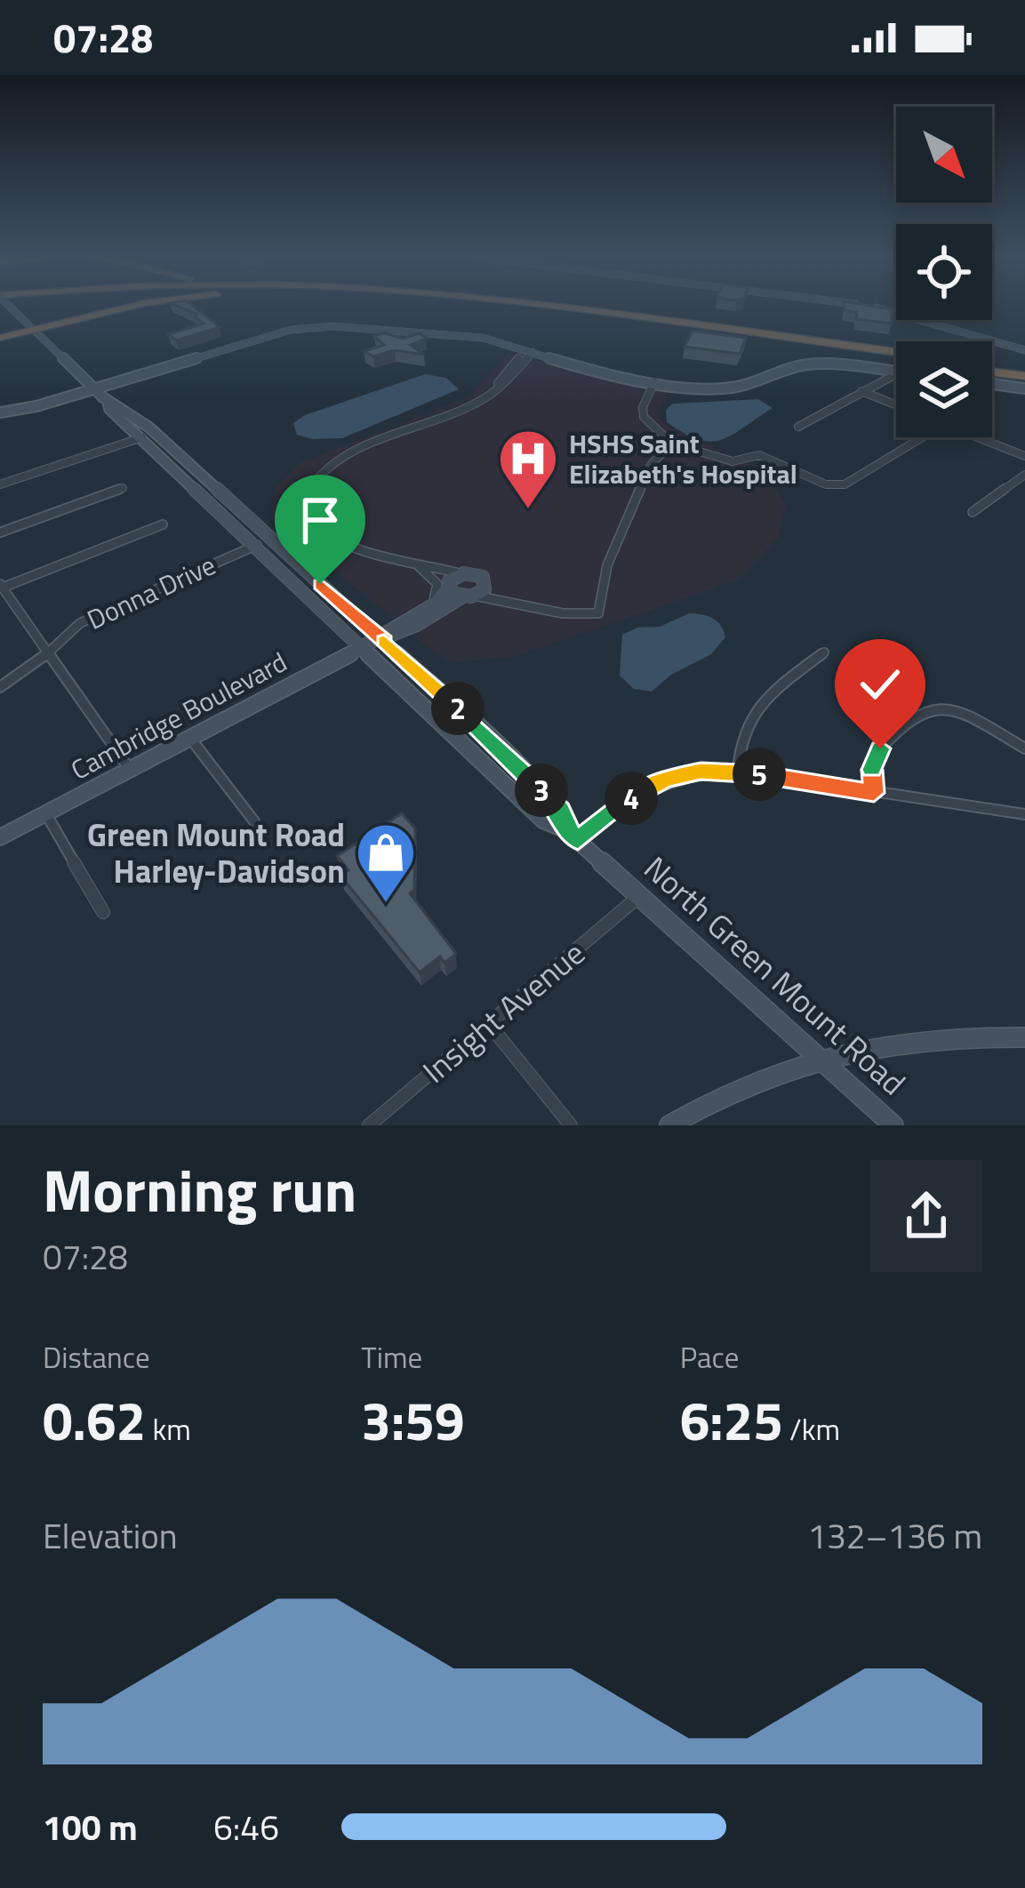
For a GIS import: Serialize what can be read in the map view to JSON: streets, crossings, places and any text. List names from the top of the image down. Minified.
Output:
{"streets":{"street":["Donna Drive","Cambridge Boulevard","North Green Mount Road","Insight Avenue"]},"crossings":[["Donna Drive","North Green Mount Road"],["Cambridge Boulevard","North Green Mount Road"],["North Green Mount Road","Insight Avenue"]],"places":{"hospital":["HSHS Saint Elizabeth's Hospital"],"shop":["Green Mount Road Harley-Davidson"]},"north":"bottom right","page":{"status":"07:28","pins":["2","5","3","4"],"heading":["Morning run","07:28"],"stats":[["Distance","0.62 km"],["Time","3:59"],["Pace","6:25 /km"]],"chart":["Elevation","132–136 m"],"list":[{"name":"100 m","note":"6:46"}]}}
